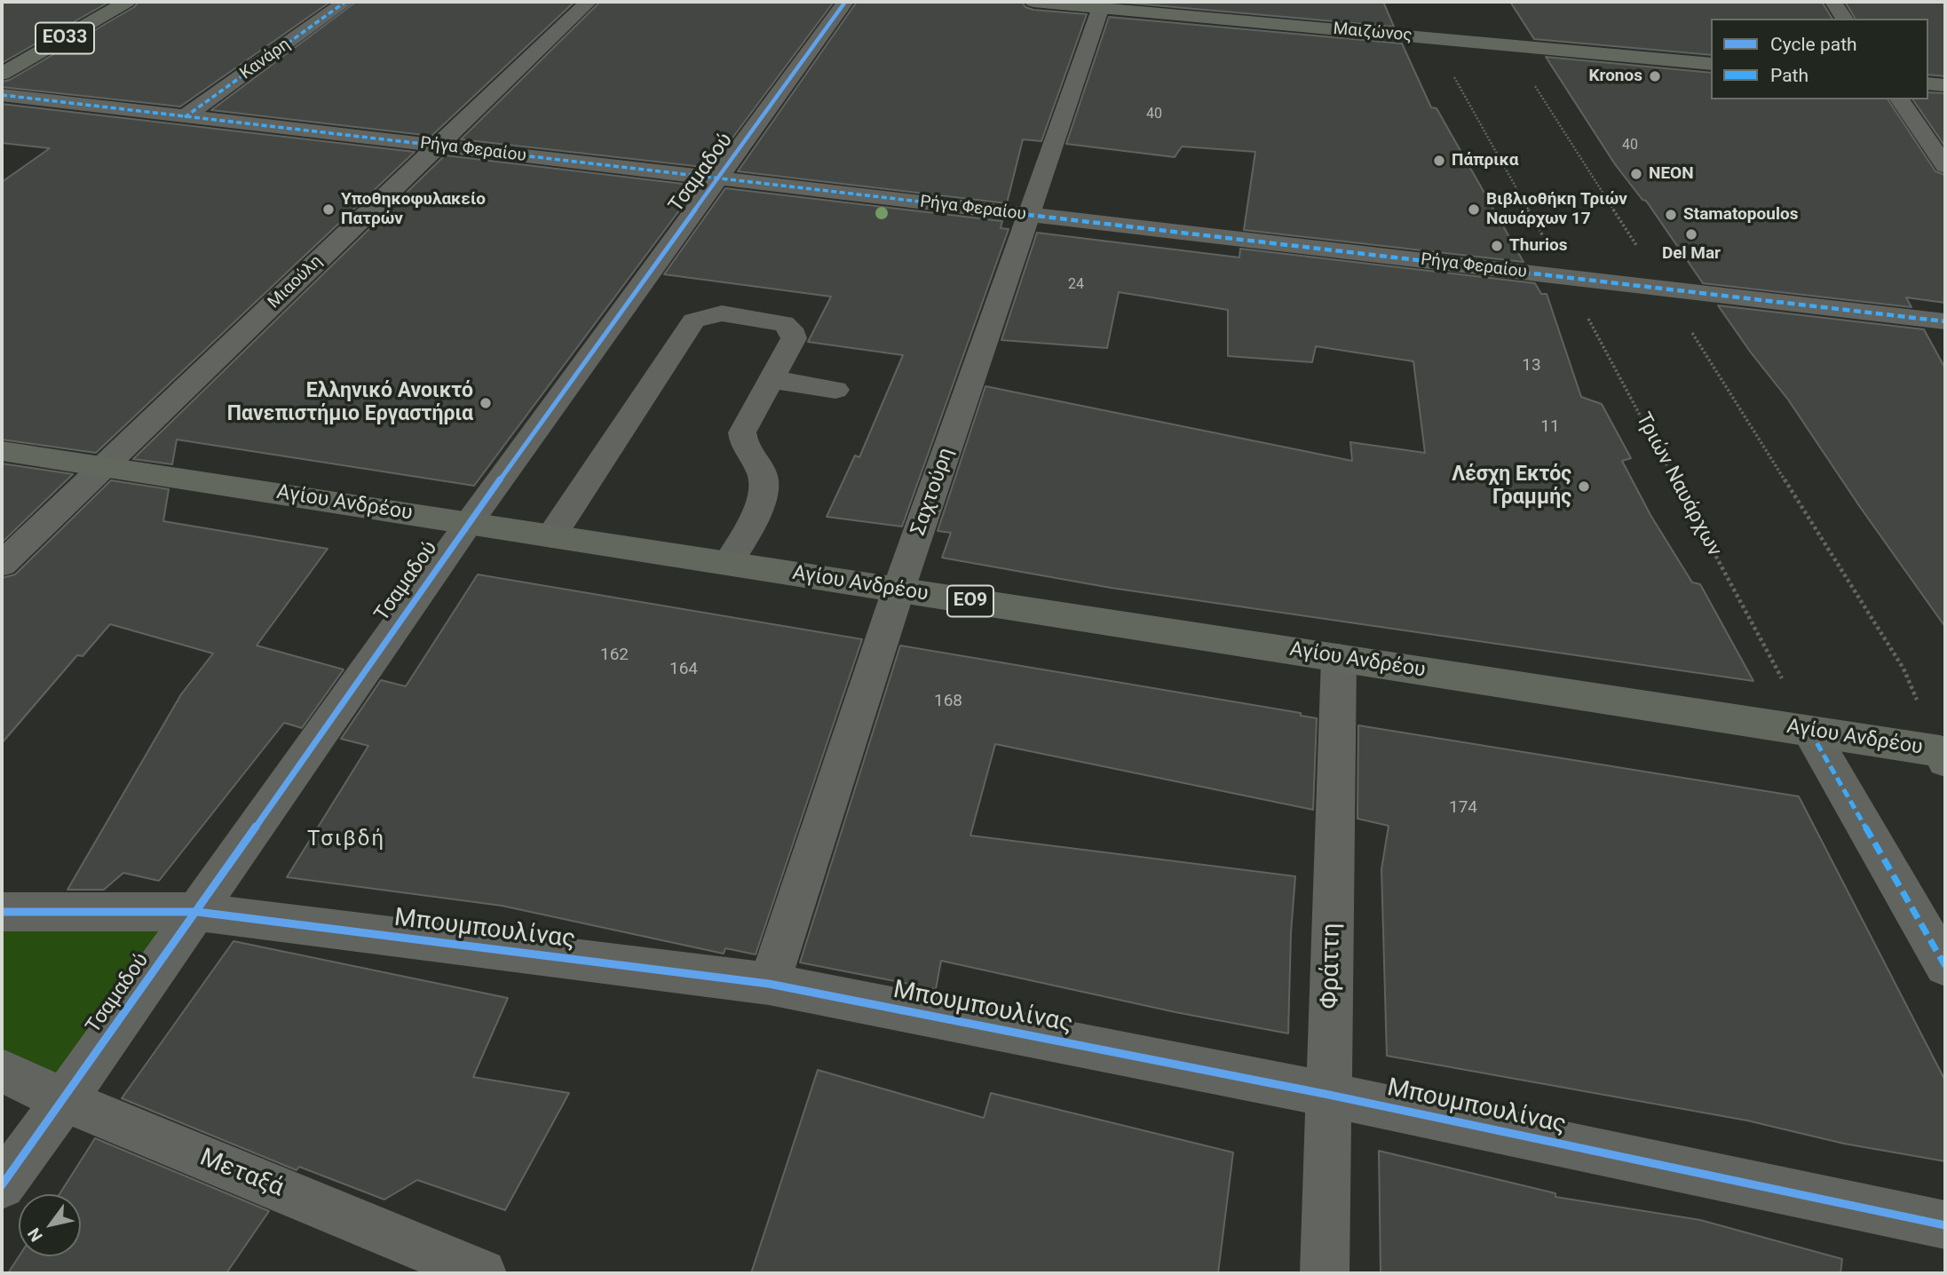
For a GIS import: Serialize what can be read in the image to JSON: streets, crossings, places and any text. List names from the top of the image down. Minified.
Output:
{"streets":{"main road":["Μαιζώνος","ΕΟ33","Αγίου Ανδρέου","ΕΟ9"],"street":["Κανάρη","Ρήγα Φεραίου","Τσαμαδού","Μιαούλη","Σαχτούρη","Μπουμπουλίνας","Φράττη","Μεταξά"],"path":["Τριών Ναυάρχων"]},"crossings":[["Μαιζώνος","Τριών Ναυάρχων"],["Μαιζώνος","Σαχτούρη"],["Κανάρη","Ρήγα Φεραίου"],["Ρήγα Φεραίου","Τσαμαδού"],["Ρήγα Φεραίου","Μιαούλη"],["Ρήγα Φεραίου","Τριών Ναυάρχων"],["Ρήγα Φεραίου","Σαχτούρη"],["Τσαμαδού","Αγίου Ανδρέου"],["Τσαμαδού","Μπουμπουλίνας"],["Τσαμαδού","Μεταξά"],["Μιαούλη","Αγίου Ανδρέου"],["Τριών Ναυάρχων","Αγίου Ανδρέου"],["Σαχτούρη","Αγίου Ανδρέου"],["Σαχτούρη","Μπουμπουλίνας"],["Αγίου Ανδρέου","Φράττη"],["Μπουμπουλίνας","Φράττη"]],"districts":["Τσιβδή"],"places":["Kronos","Πάπρικα","NEON","Υποθηκοφυλακείο Πατρών","Βιβλιοθήκη Τριών Ναυάρχων 17","Stamatopoulos","Del Mar","Thurios","Ελληνικό Ανοικτό Πανεπιστήμιο Εργαστήρια","Λέσχη Εκτός Γραμμής"],"house_numbers":["40","40","24","13","11","162","164","168","174"],"legend":["Cycle path","Path"],"north":"bottom left"}
